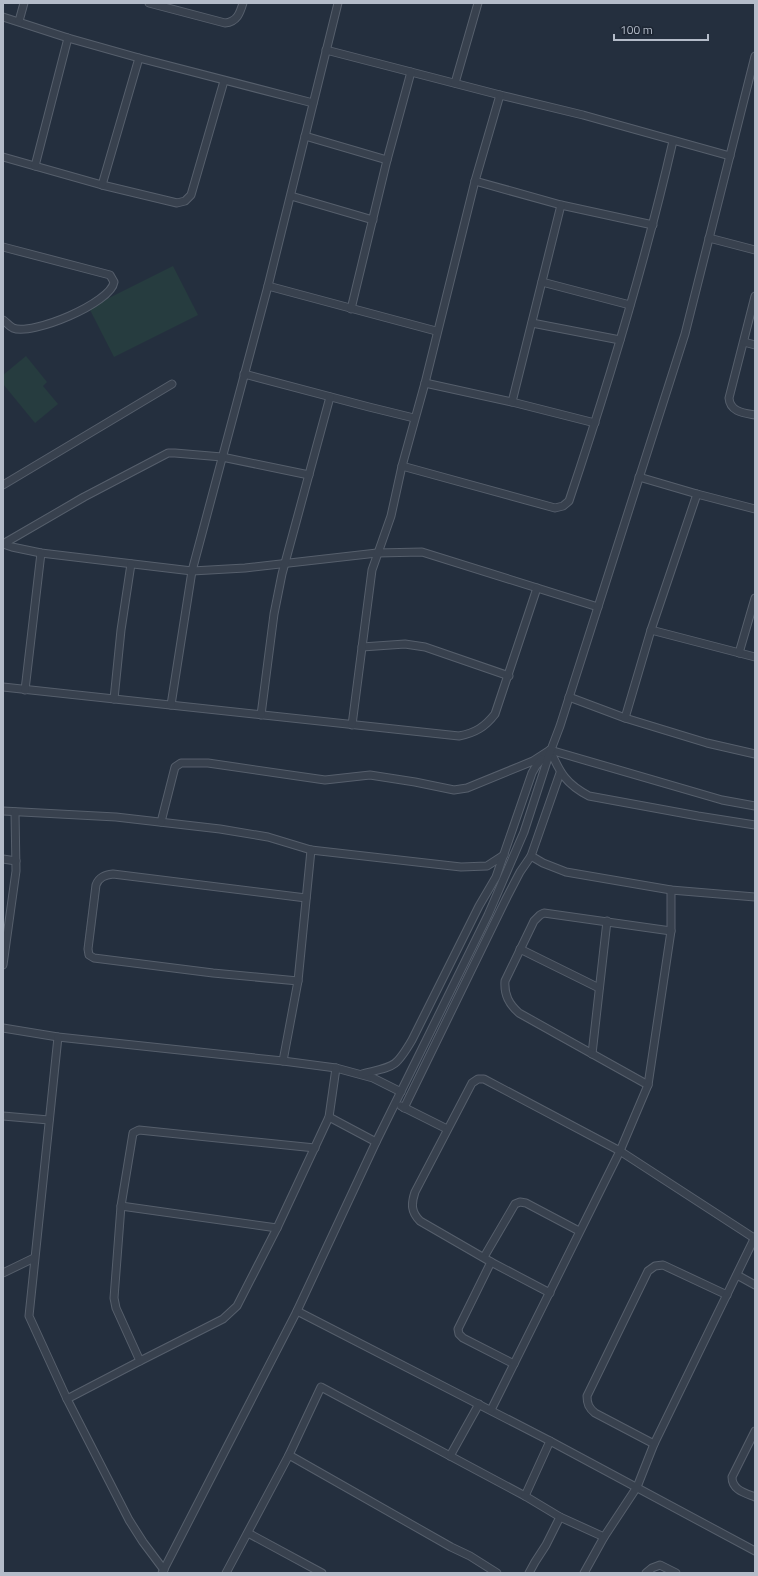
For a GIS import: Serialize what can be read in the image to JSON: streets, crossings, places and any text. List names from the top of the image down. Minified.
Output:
{"scale_bar":"100 m"}
